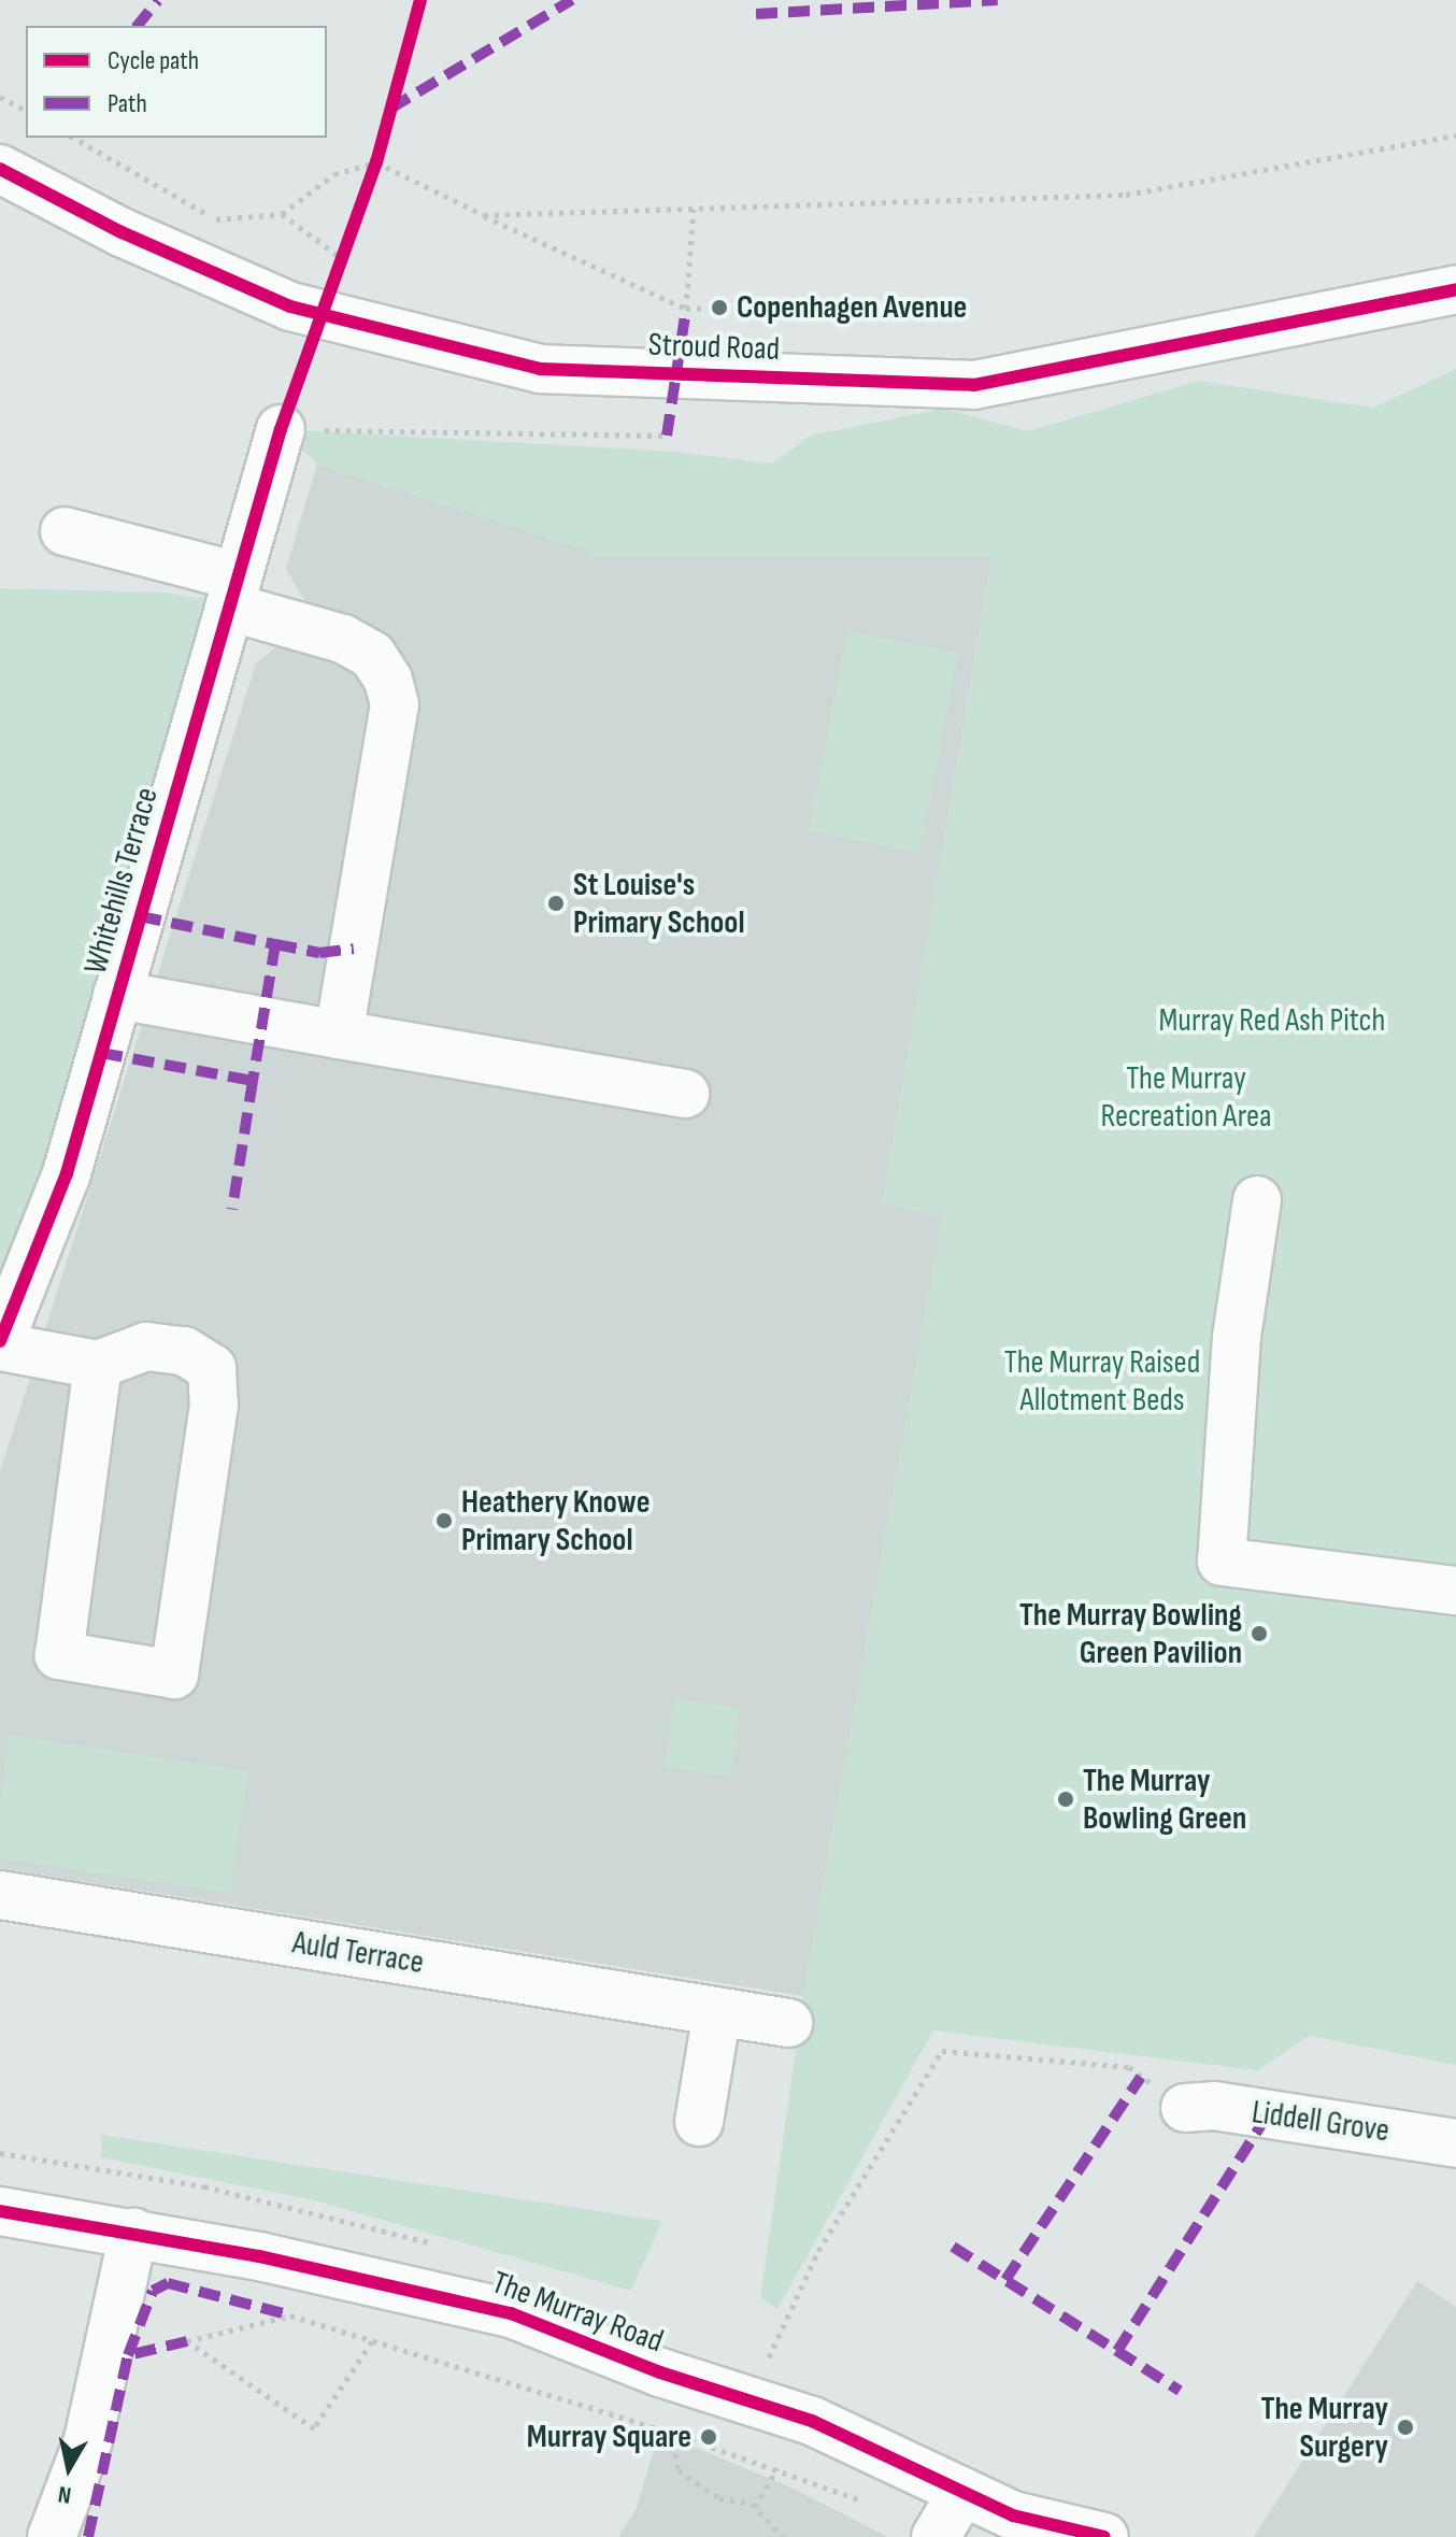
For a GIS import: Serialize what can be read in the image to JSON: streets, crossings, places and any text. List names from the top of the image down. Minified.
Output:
{"streets":{"street":["Stroud Road","Whitehills Terrace","Auld Terrace","Liddell Grove","The Murray Road"]},"parks":["Murray Red Ash Pitch","The Murray Recreation Area","The Murray Raised Allotment Beds"],"places":["Copenhagen Avenue","St Louise's Primary School","Heathery Knowe Primary School","The Murray Bowling Green Pavilion","The Murray Bowling Green","The Murray Surgery","Murray Square"],"legend":["Cycle path","Path"],"north":"bottom"}
